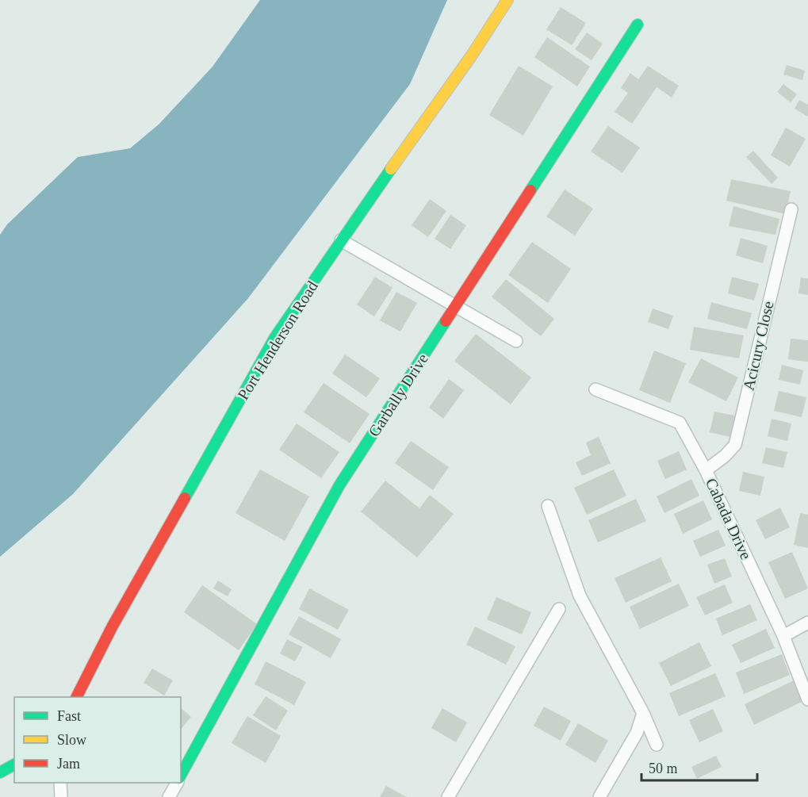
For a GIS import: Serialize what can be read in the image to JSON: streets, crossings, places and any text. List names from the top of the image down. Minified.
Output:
{"streets":{"street":["Port Henderson Road","Acicury Close","Garbally Drive","Cabada Drive"]},"crossings":[["Acicury Close","Cabada Drive"]],"legend":["Fast","Slow","Jam"],"scale_bar":"50 m"}
